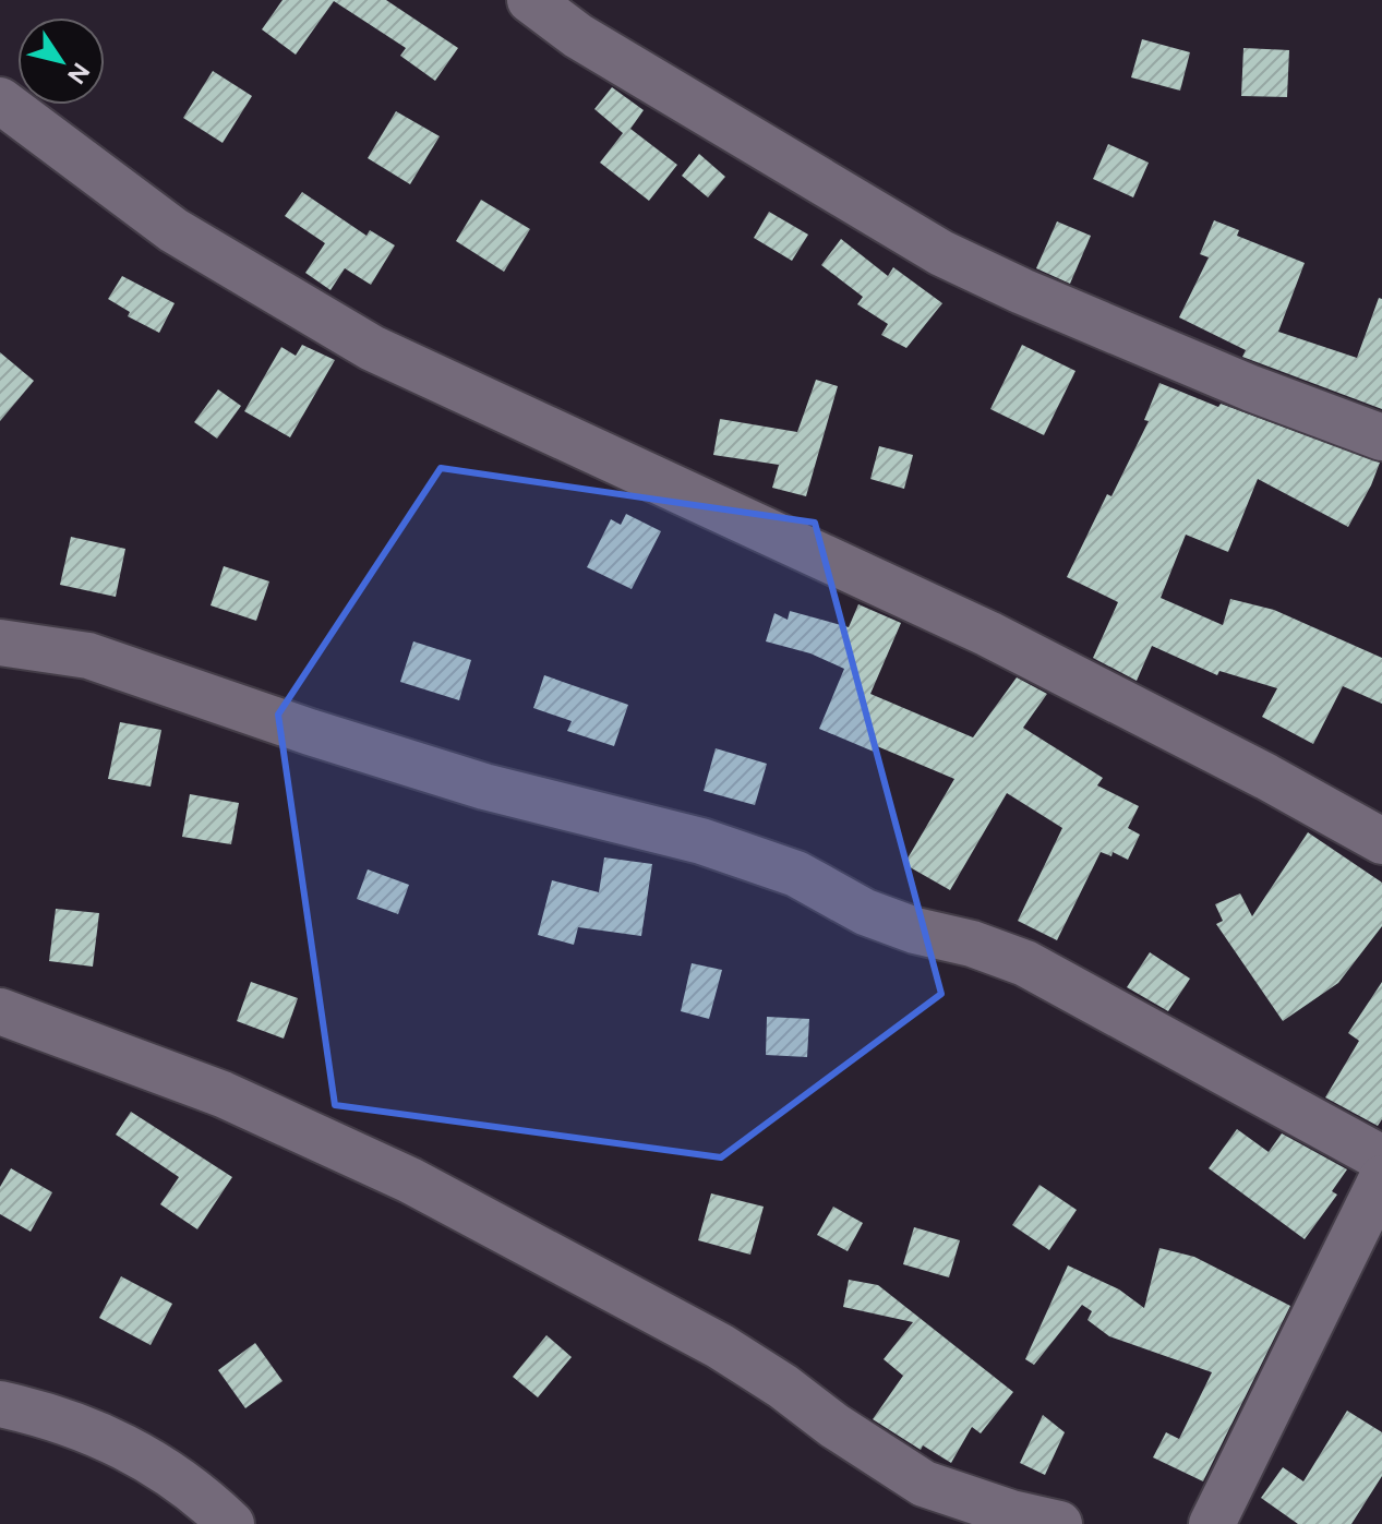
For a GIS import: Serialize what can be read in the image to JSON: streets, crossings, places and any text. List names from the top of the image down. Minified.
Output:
{"north":"bottom right"}
